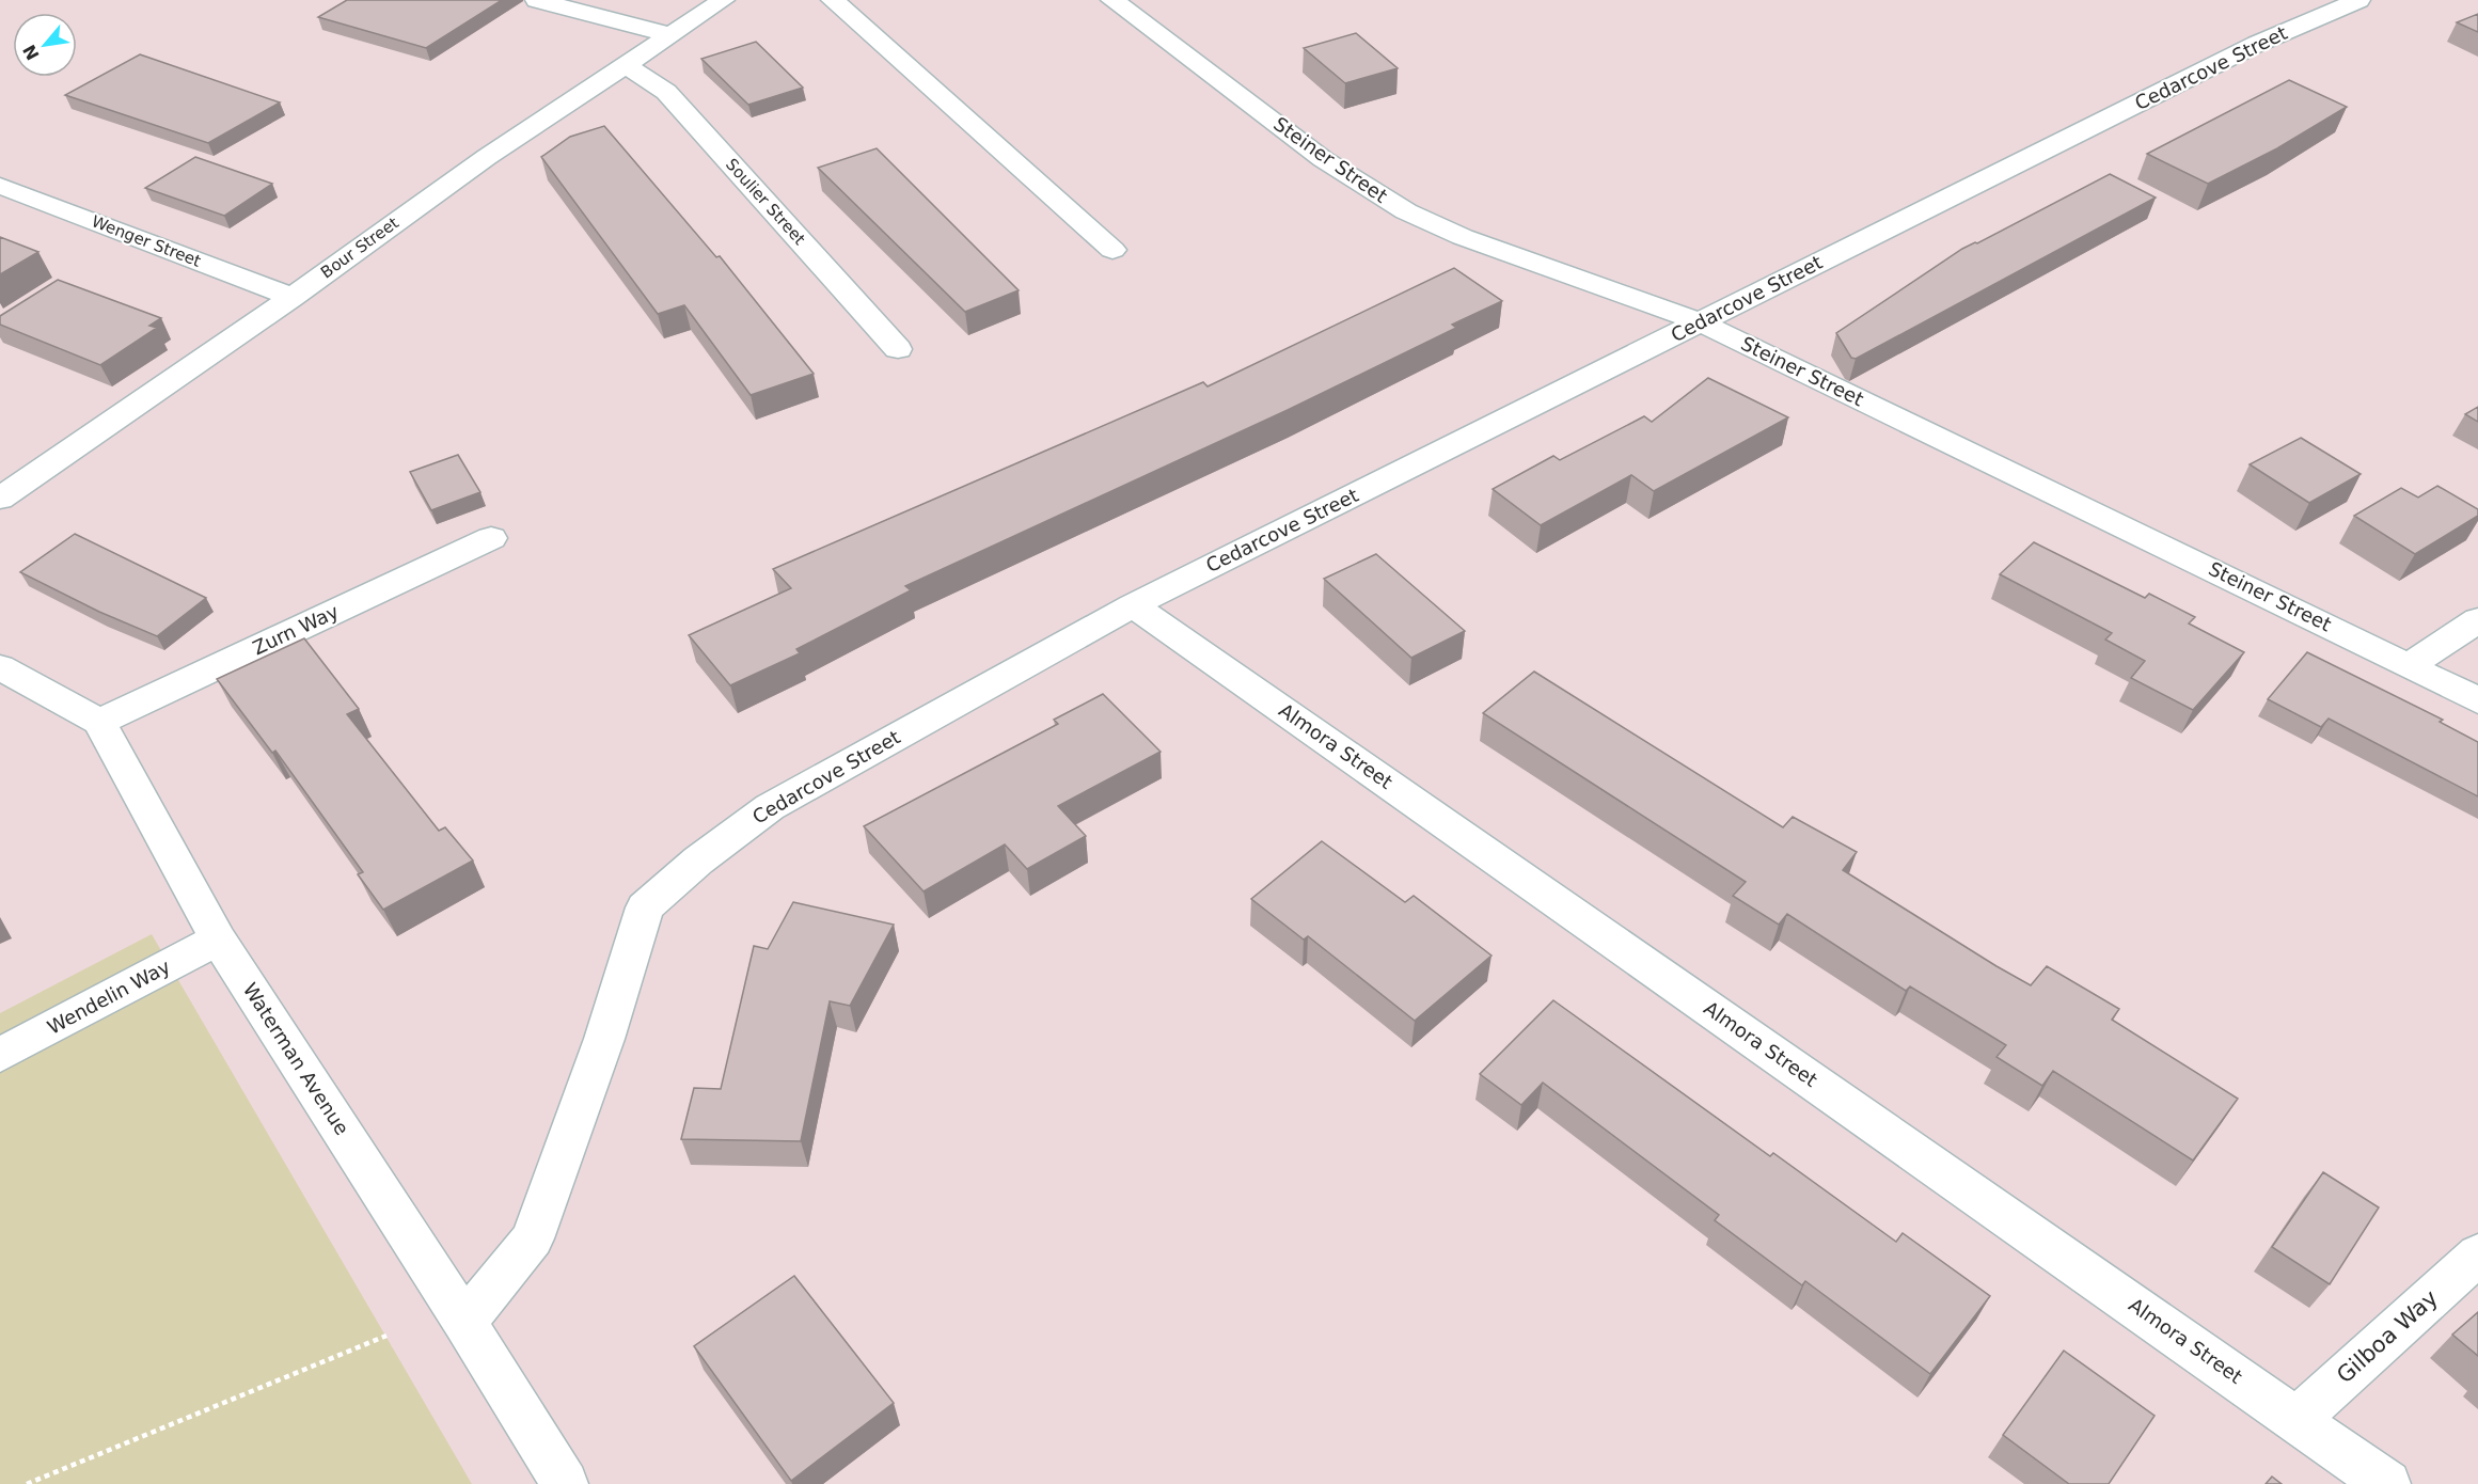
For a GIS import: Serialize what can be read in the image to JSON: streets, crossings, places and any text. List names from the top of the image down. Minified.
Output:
{"streets":{"street":["Cedarcove Street","Steiner Street","Soulier Street","Wenger Street","Bour Street","Zurn Way","Almora Street","Wendelin Way","Waterman Avenue","Gilboa Way"]},"crossings":[["Cedarcove Street","Steiner Street"],["Cedarcove Street","Almora Street"],["Cedarcove Street","Waterman Avenue"],["Soulier Street","Bour Street"],["Wenger Street","Bour Street"],["Zurn Way","Waterman Avenue"],["Almora Street","Gilboa Way"],["Wendelin Way","Waterman Avenue"]],"north":"bottom left"}
